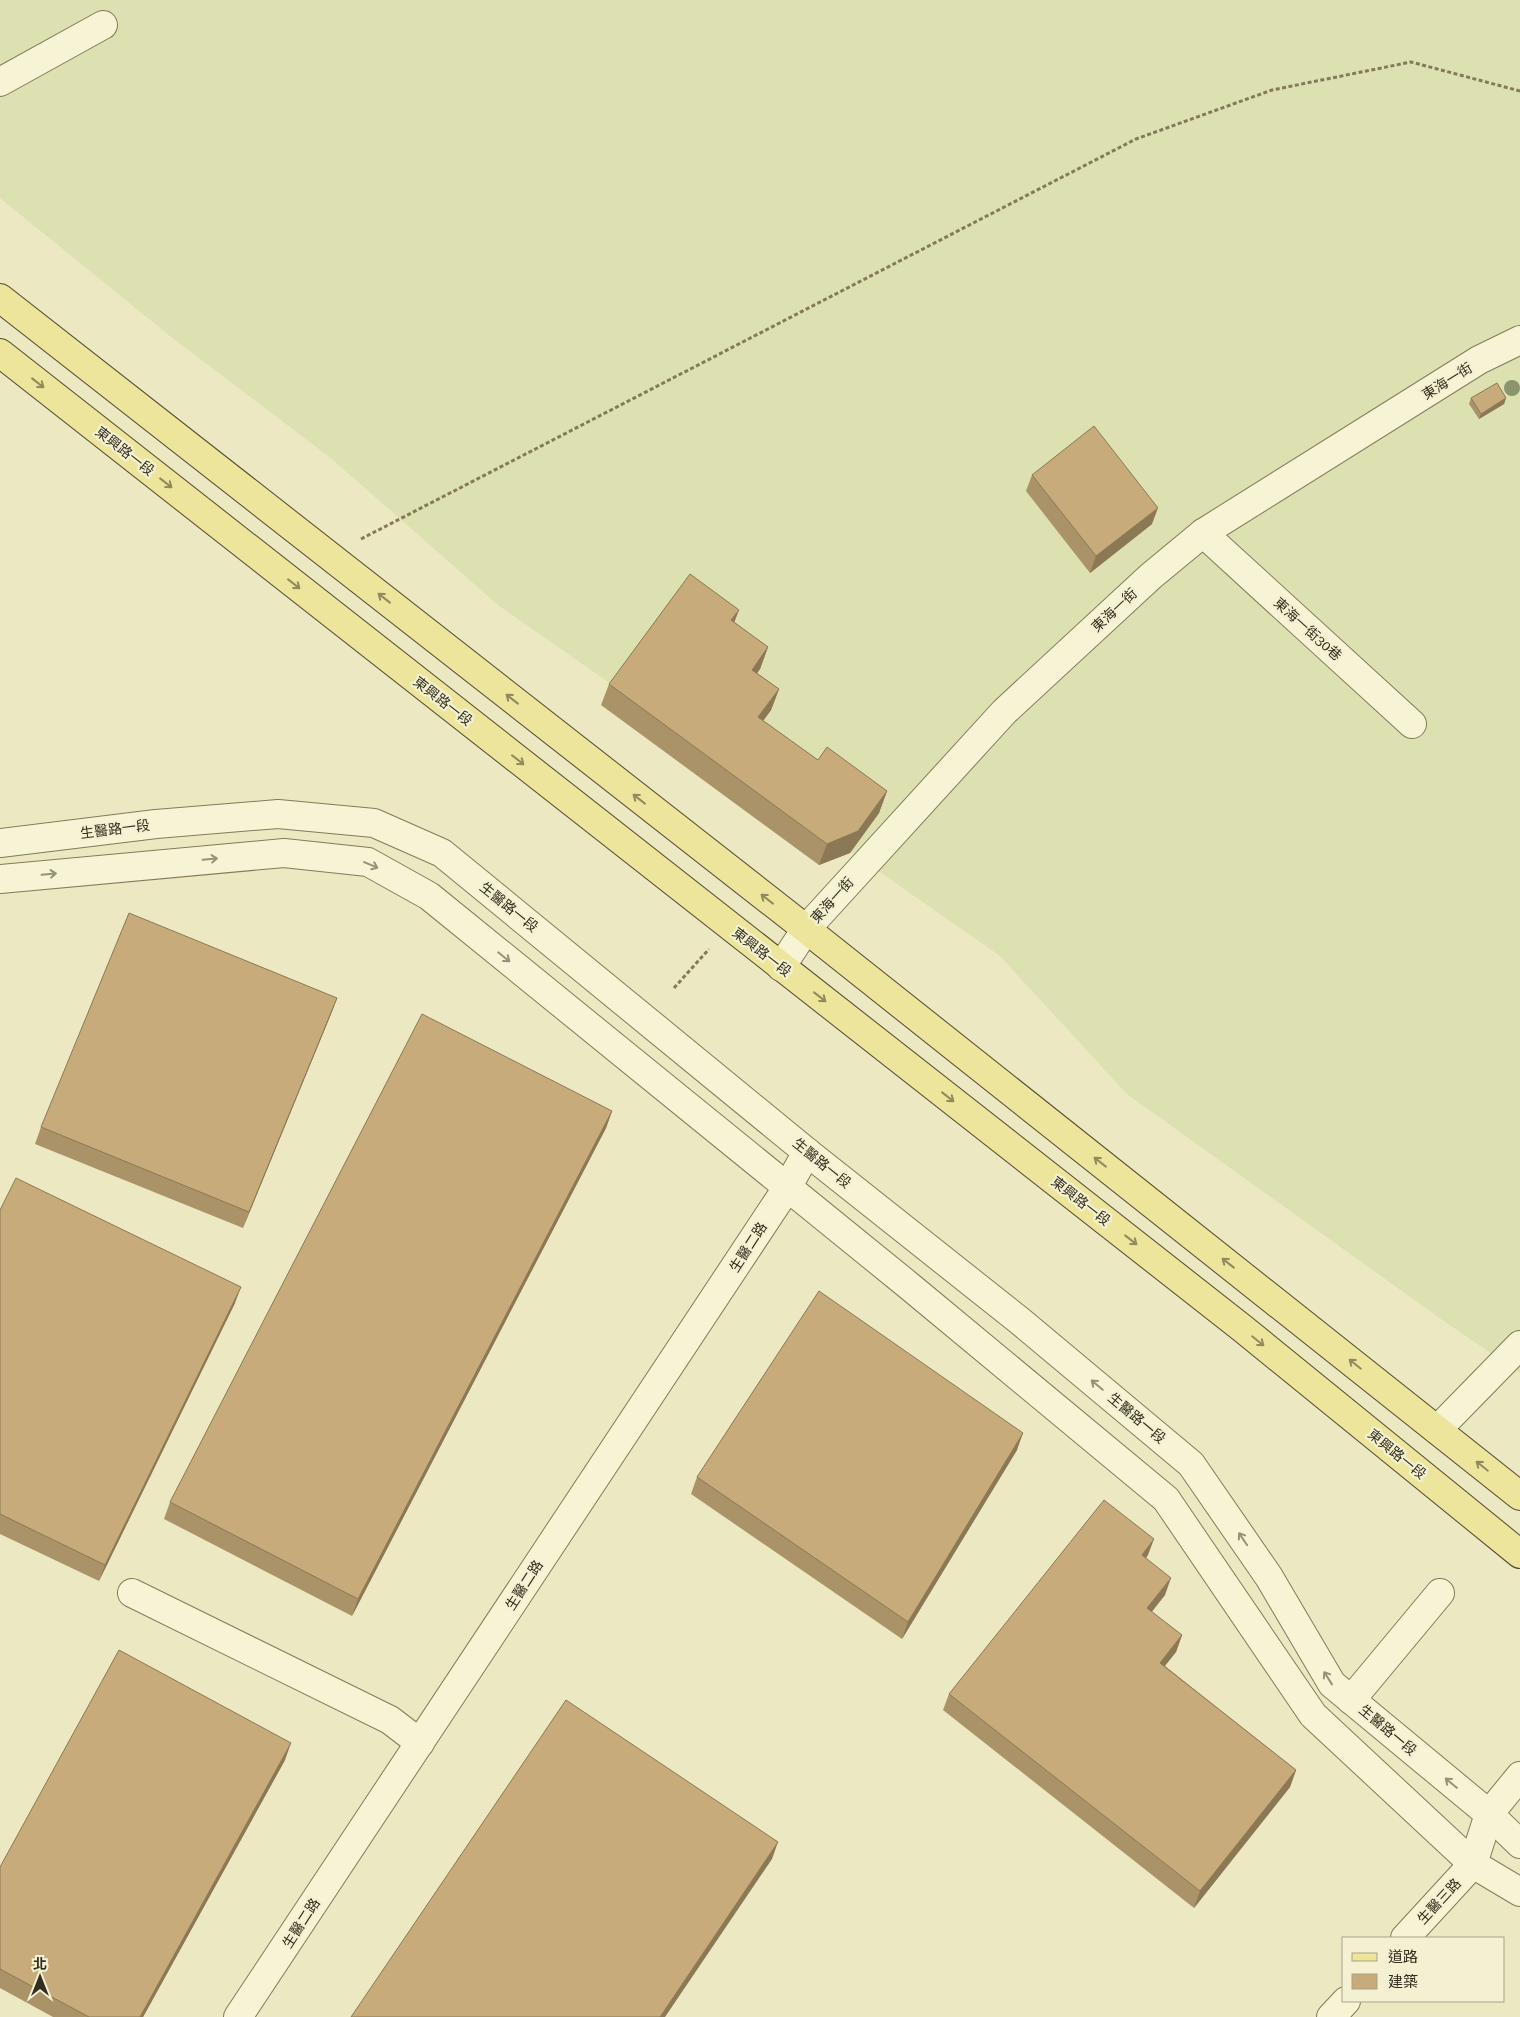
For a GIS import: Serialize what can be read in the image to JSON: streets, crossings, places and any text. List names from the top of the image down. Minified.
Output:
{"streets":{"main road":["東興路一段"],"street":["東海一街","東海一街30巷","生醫路一段","生醫二路","生醫三路"]},"crossings":[["東海一街","東興路一段"],["東海一街","東海一街30巷"],["生醫路一段","生醫二路"]],"legend":["道路","建築"],"north":"top"}
